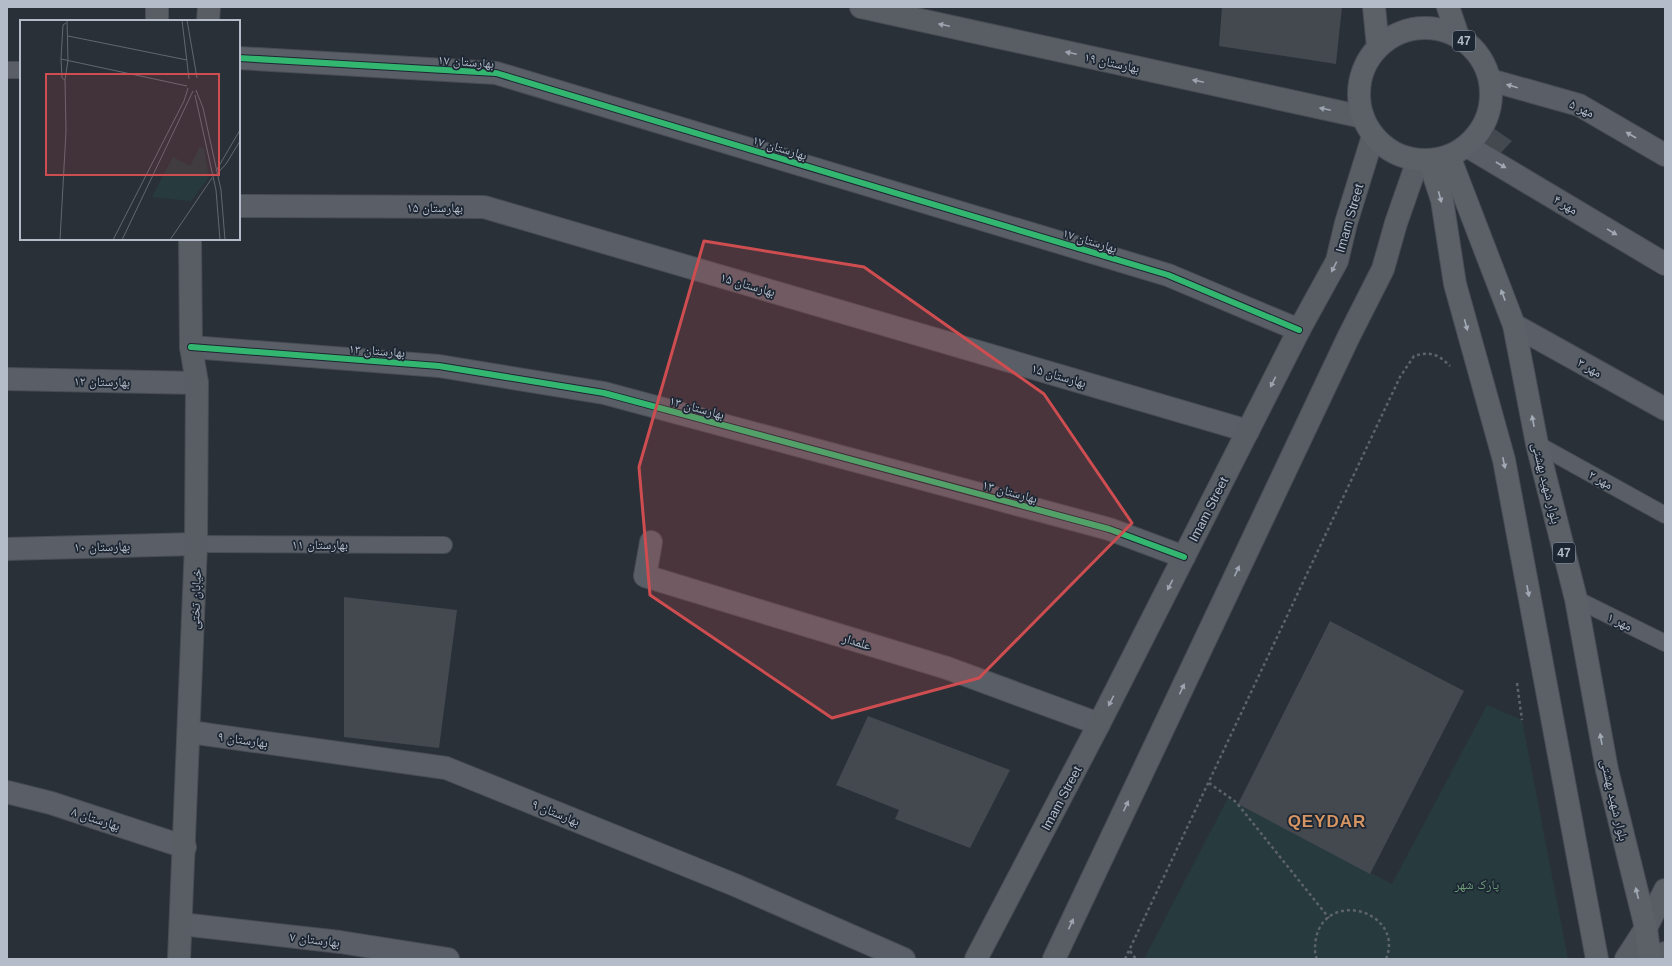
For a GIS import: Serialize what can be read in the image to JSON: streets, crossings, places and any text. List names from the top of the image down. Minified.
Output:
{"streets":{"main road":["47","بهارستان ۱۹","Imam Street","بلوار شهید بهشتی","خیابان تختی"],"street":["بهارستان ۱۷","مهر ۵","مهر ۴","بهارستان ۱۵","بهارستان ۱۳","مهر ۳","بهارستان ۱۲","بهارستان ۱۰","علمدار","بهارستان ۹","بهارستان ۸","بهارستان ۷"],"lane":["مهر ۲","بهارستان ۱۱","مهر ۱"]},"crossings":[["47","بهارستان ۱۹"],["47","مهر ۵"],["47","مهر ۴"],["47","Imam Street"],["47","بلوار شهید بهشتی"],["بهارستان ۱۷","Imam Street"],["بهارستان ۱۹","مهر ۵"],["بهارستان ۱۹","مهر ۴"],["بهارستان ۱۹","Imam Street"],["بهارستان ۱۹","بلوار شهید بهشتی"],["مهر ۵","مهر ۴"],["مهر ۵","Imam Street"],["مهر ۵","بلوار شهید بهشتی"],["مهر ۴","Imam Street"],["مهر ۴","بلوار شهید بهشتی"],["بهارستان ۱۵","Imam Street"],["Imam Street","بهارستان ۱۳"],["Imam Street","بلوار شهید بهشتی"],["Imam Street","علمدار"],["بهارستان ۱۳","خیابان تختی"],["مهر ۳","بلوار شهید بهشتی"],["بهارستان ۱۲","خیابان تختی"],["مهر ۲","بلوار شهید بهشتی"],["بلوار شهید بهشتی","مهر ۱"],["بهارستان ۱۱","بهارستان ۱۰"],["بهارستان ۱۱","خیابان تختی"],["بهارستان ۱۰","خیابان تختی"],["خیابان تختی","بهارستان ۹"],["خیابان تختی","بهارستان ۸"],["خیابان تختی","بهارستان ۷"]],"one_way":["بهارستان ۱۹","مهر ۵","مهر ۴"],"districts":["QEYDAR"],"parks":["پارک شهر"]}
